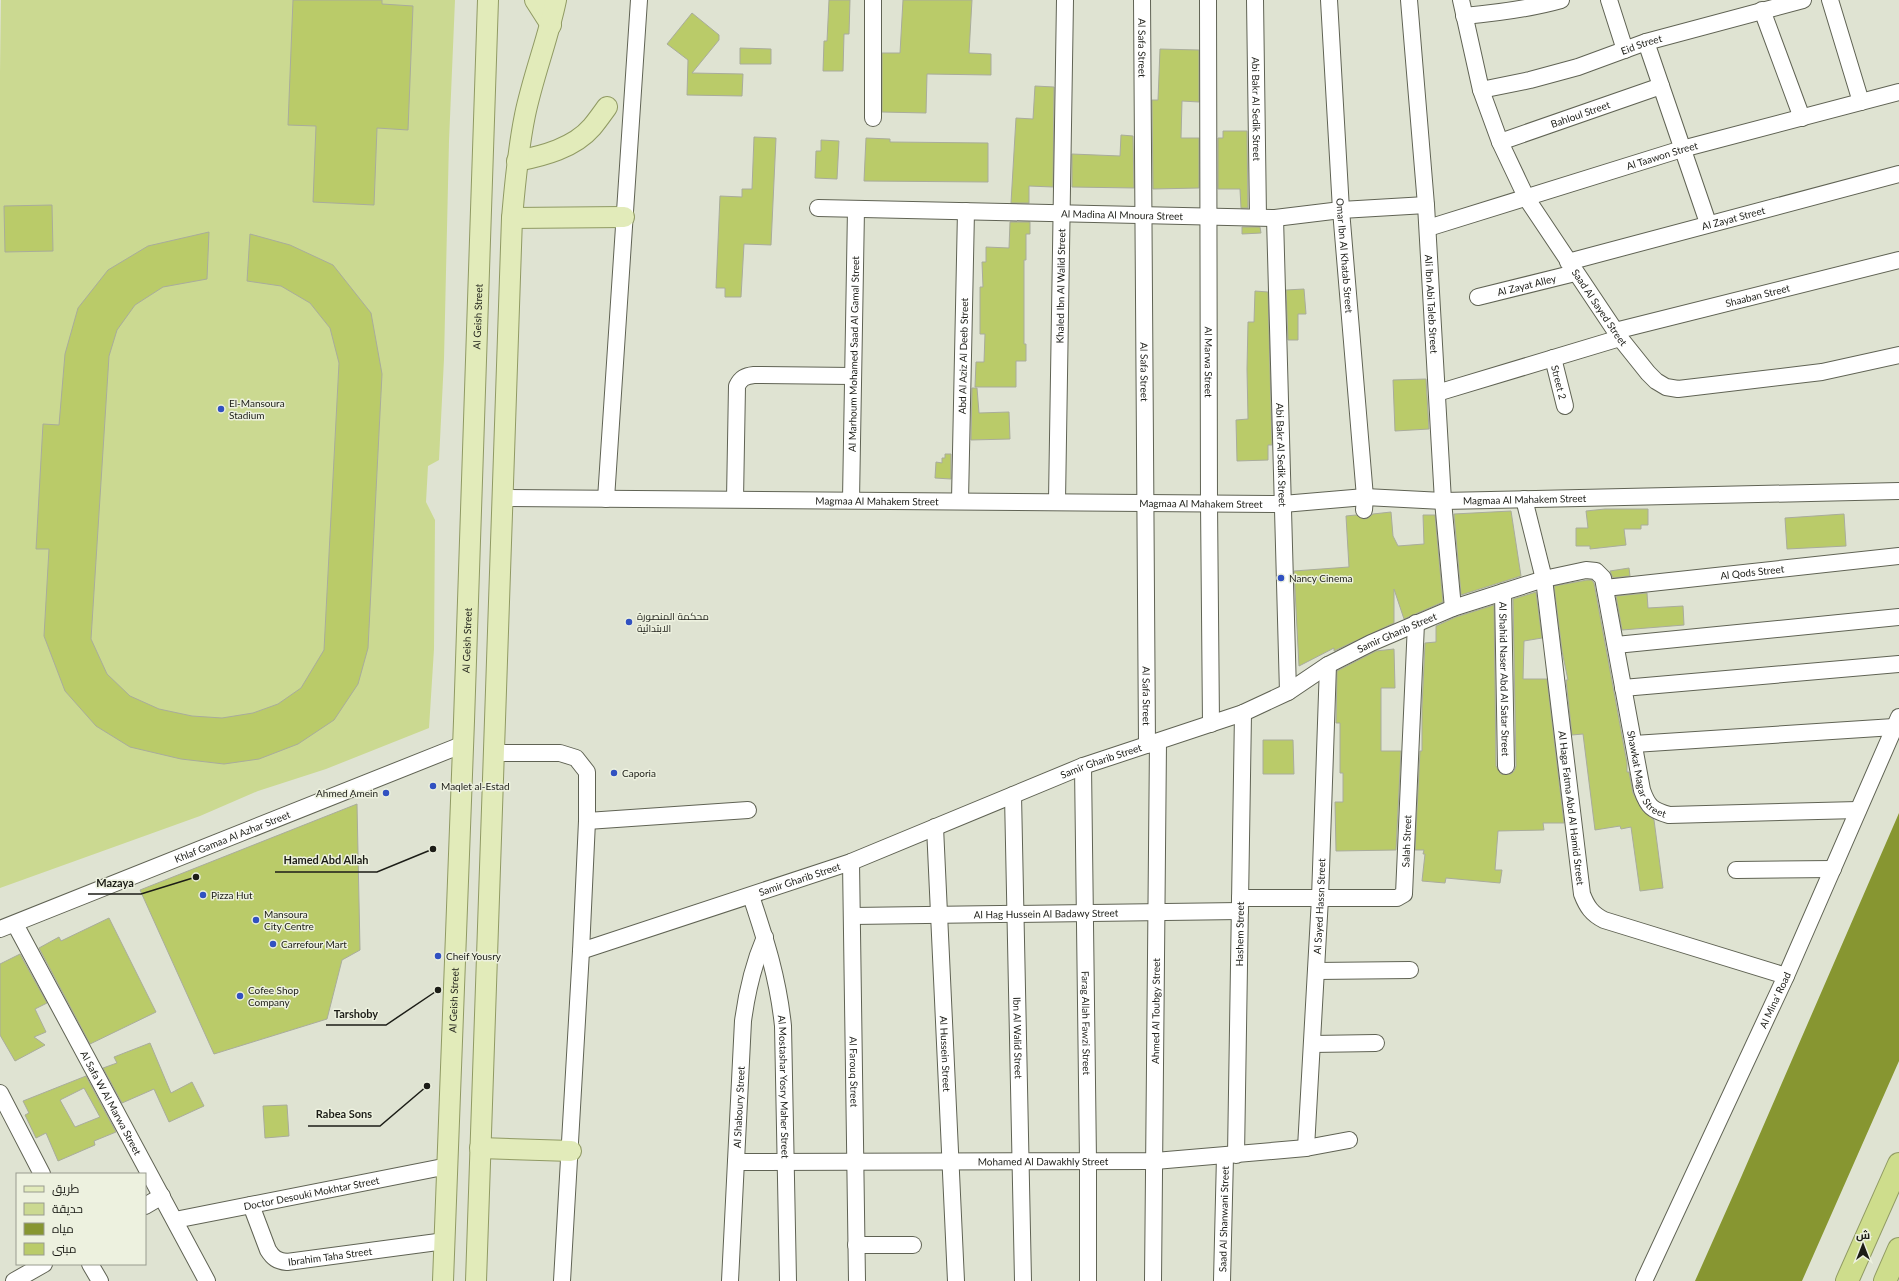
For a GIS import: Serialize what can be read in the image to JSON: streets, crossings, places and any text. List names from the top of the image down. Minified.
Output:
{"streets":{"main road":["Al Geish Street"],"street":["Eid Street","Al Safa Street","Abi Bakr Al Sedik Street","Bahloul Street","Al Taawon Street","Al Madina Al Mnoura Street","Al Zayat Street","Omar Ibn Al Khatab Street","Al Zayat Alley","Khaled Ibn Al Walid Street","Shaaban Street","Ali Ibn Abi Taleb Street","Saad Al Sayed Street","Al Marhoum Mohamed Saad Al Gamal Street","Abd Al Aziz Al Deeb Street","Al Marwa Street","Street 2","Magmaa Al Mahakem Street","Al Qods Street","Samir Gharib Street","Al Shahid Naser Abd Al Satar Street","Shawkat Magar Street","Al Haga Fatma Abd Al Hamid Street","Khlaf Gamaa Al Azhar Street","Salah Street","Al Sayed Hassn Street","Al Hag Hussein Al Badawy Street","Hashem Street","Al Mina' Road","Ahmed Al Toubgy Street","Farag Allah Fawzi Street","Ibn Al Walid Street","Al Hussein Street","Al Farouq Street","Al Mostashar Yosry Maher Street","Al Safa W Al Marwa Street","Al Shaboury Street","Mohamed Al Dawakhly Street","Doctor Desouki Mokhtar Street","Saad Al Shanwani Street","Ibrahim Taha Street"]},"crossings":[["Eid Street","Saad Al Sayed Street"],["Al Safa Street","Al Madina Al Mnoura Street"],["Al Safa Street","Magmaa Al Mahakem Street"],["Al Safa Street","Samir Gharib Street"],["Al Safa Street","Ahmed Al Toubgy Street"],["Abi Bakr Al Sedik Street","Al Madina Al Mnoura Street"],["Abi Bakr Al Sedik Street","Magmaa Al Mahakem Street"],["Abi Bakr Al Sedik Street","Samir Gharib Street"],["Bahloul Street","Saad Al Sayed Street"],["Al Taawon Street","Ali Ibn Abi Taleb Street"],["Al Taawon Street","Saad Al Sayed Street"],["Al Madina Al Mnoura Street","Omar Ibn Al Khatab Street"],["Al Madina Al Mnoura Street","Khaled Ibn Al Walid Street"],["Al Madina Al Mnoura Street","Ali Ibn Abi Taleb Street"],["Al Madina Al Mnoura Street","Al Marhoum Mohamed Saad Al Gamal Street"],["Al Madina Al Mnoura Street","Abd Al Aziz Al Deeb Street"],["Al Madina Al Mnoura Street","Al Marwa Street"],["Al Zayat Street","Al Zayat Alley"],["Al Zayat Street","Saad Al Sayed Street"],["Omar Ibn Al Khatab Street","Magmaa Al Mahakem Street"],["Al Zayat Alley","Saad Al Sayed Street"],["Khaled Ibn Al Walid Street","Magmaa Al Mahakem Street"],["Shaaban Street","Ali Ibn Abi Taleb Street"],["Shaaban Street","Saad Al Sayed Street"],["Shaaban Street","Street 2"],["Ali Ibn Abi Taleb Street","Magmaa Al Mahakem Street"],["Ali Ibn Abi Taleb Street","Samir Gharib Street"],["Al Geish Street","Khlaf Gamaa Al Azhar Street"],["Al Geish Street","Doctor Desouki Mokhtar Street"],["Al Geish Street","Ibrahim Taha Street"],["Al Marhoum Mohamed Saad Al Gamal Street","Magmaa Al Mahakem Street"],["Abd Al Aziz Al Deeb Street","Magmaa Al Mahakem Street"],["Al Marwa Street","Magmaa Al Mahakem Street"],["Al Marwa Street","Samir Gharib Street"],["Magmaa Al Mahakem Street","Al Haga Fatma Abd Al Hamid Street"],["Al Qods Street","Samir Gharib Street"],["Al Qods Street","Shawkat Magar Street"],["Samir Gharib Street","Al Shahid Naser Abd Al Satar Street"],["Samir Gharib Street","Shawkat Magar Street"],["Samir Gharib Street","Al Haga Fatma Abd Al Hamid Street"],["Samir Gharib Street","Salah Street"],["Samir Gharib Street","Al Sayed Hassn Street"],["Samir Gharib Street","Hashem Street"],["Samir Gharib Street","Ahmed Al Toubgy Street"],["Samir Gharib Street","Farag Allah Fawzi Street"],["Samir Gharib Street","Ibn Al Walid Street"],["Samir Gharib Street","Al Hussein Street"],["Samir Gharib Street","Al Farouq Street"],["Samir Gharib Street","Al Mostashar Yosry Maher Street"],["Shawkat Magar Street","Al Mina' Road"],["Al Haga Fatma Abd Al Hamid Street","Al Mina' Road"],["Khlaf Gamaa Al Azhar Street","Al Safa W Al Marwa Street"],["Salah Street","Al Sayed Hassn Street"],["Salah Street","Al Hag Hussein Al Badawy Street"],["Salah Street","Hashem Street"],["Al Sayed Hassn Street","Mohamed Al Dawakhly Street"],["Al Hag Hussein Al Badawy Street","Hashem Street"],["Al Hag Hussein Al Badawy Street","Ahmed Al Toubgy Street"],["Al Hag Hussein Al Badawy Street","Farag Allah Fawzi Street"],["Al Hag Hussein Al Badawy Street","Ibn Al Walid Street"],["Al Hag Hussein Al Badawy Street","Al Hussein Street"],["Al Hag Hussein Al Badawy Street","Al Farouq Street"],["Hashem Street","Mohamed Al Dawakhly Street"],["Hashem Street","Saad Al Shanwani Street"],["Ahmed Al Toubgy Street","Mohamed Al Dawakhly Street"],["Farag Allah Fawzi Street","Mohamed Al Dawakhly Street"],["Ibn Al Walid Street","Mohamed Al Dawakhly Street"],["Al Hussein Street","Mohamed Al Dawakhly Street"],["Al Farouq Street","Mohamed Al Dawakhly Street"],["Al Mostashar Yosry Maher Street","Al Shaboury Street"],["Al Mostashar Yosry Maher Street","Mohamed Al Dawakhly Street"],["Al Safa W Al Marwa Street","Doctor Desouki Mokhtar Street"],["Al Shaboury Street","Mohamed Al Dawakhly Street"],["Mohamed Al Dawakhly Street","Saad Al Shanwani Street"],["Doctor Desouki Mokhtar Street","Ibrahim Taha Street"]],"places":["El-Mansoura Stadium","Nancy Cinema","محكمة المنصورة الابتدائية","Caporia","Maqlet al-Estad","Ahmed Amein","Hamed Abd Allah","Mazaya","Pizza Hut","Mansoura City Centre","Carrefour Mart","Cheif Yousry","Tarshoby","Cofee Shop Company","Rabea Sons"],"legend":["طريق","حديقة","مياه","مبنى"],"north":"top"}
